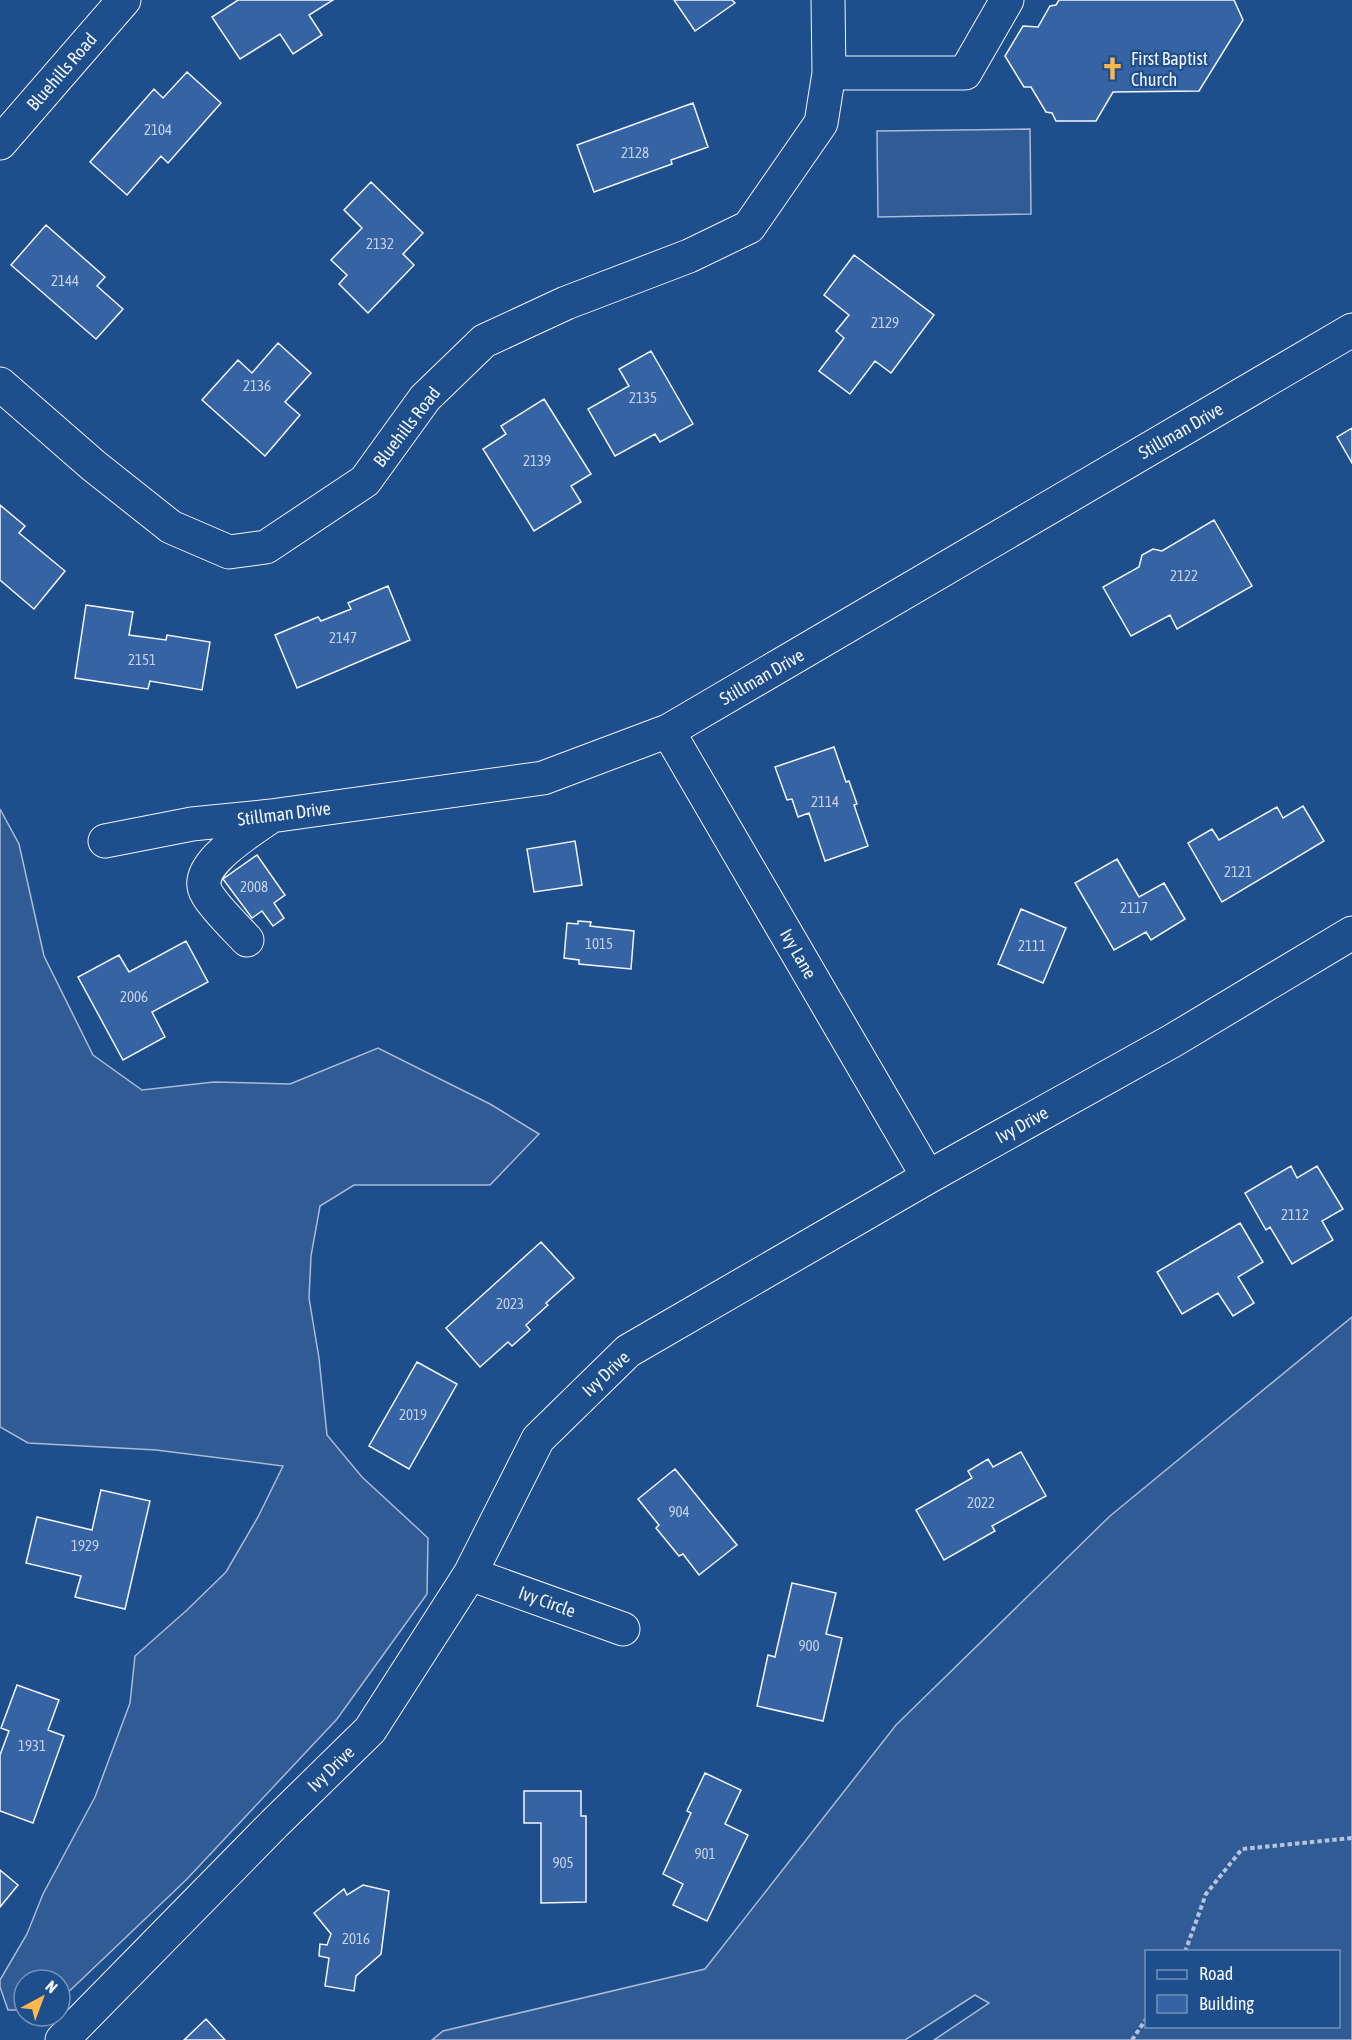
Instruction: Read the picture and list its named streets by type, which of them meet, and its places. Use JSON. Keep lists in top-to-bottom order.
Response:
{
  "streets": {
    "street": [
      "Bluehills Road",
      "Stillman Drive",
      "Ivy Lane",
      "Ivy Drive",
      "Ivy Circle"
    ]
  },
  "crossings": [
    ["Stillman Drive", "Ivy Lane"],
    ["Ivy Lane", "Ivy Drive"],
    ["Ivy Drive", "Ivy Circle"]
  ],
  "places": {
    "church": ["First Baptist Church"]
  },
  "house_numbers": [
    "2104",
    "2128",
    "2132",
    "2144",
    "2129",
    "2136",
    "2135",
    "2139",
    "2122",
    "2147",
    "2151",
    "2114",
    "2121",
    "2008",
    "2117",
    "1015",
    "2111",
    "2006",
    "2112",
    "2023",
    "2019",
    "2022",
    "904",
    "1929",
    "900",
    "1931",
    "901",
    "905",
    "2016"
  ],
  "legend": ["Road", "Building"],
  "north": "top right"
}
